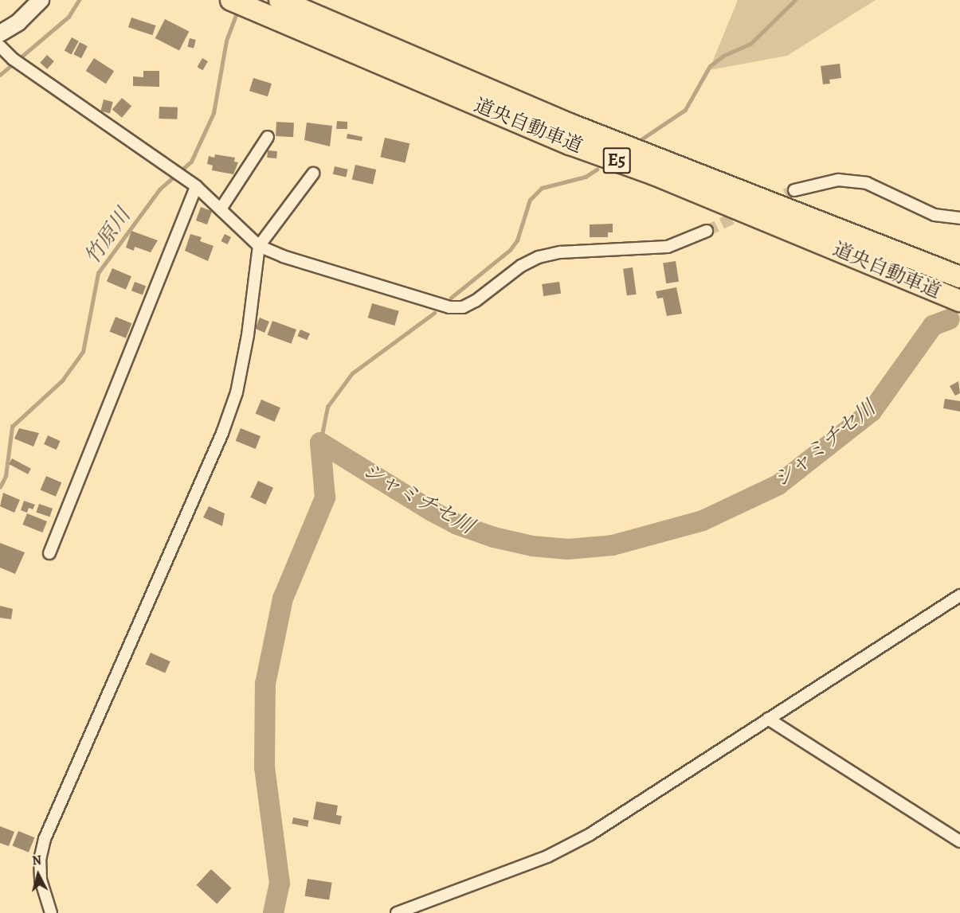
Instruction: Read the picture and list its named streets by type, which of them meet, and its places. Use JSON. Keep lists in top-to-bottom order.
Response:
{
  "streets": {
    "highway": ["道央自動車道", "E5"]
  },
  "water": ["竹原川", "シャミチセ川"],
  "north": "top"
}
